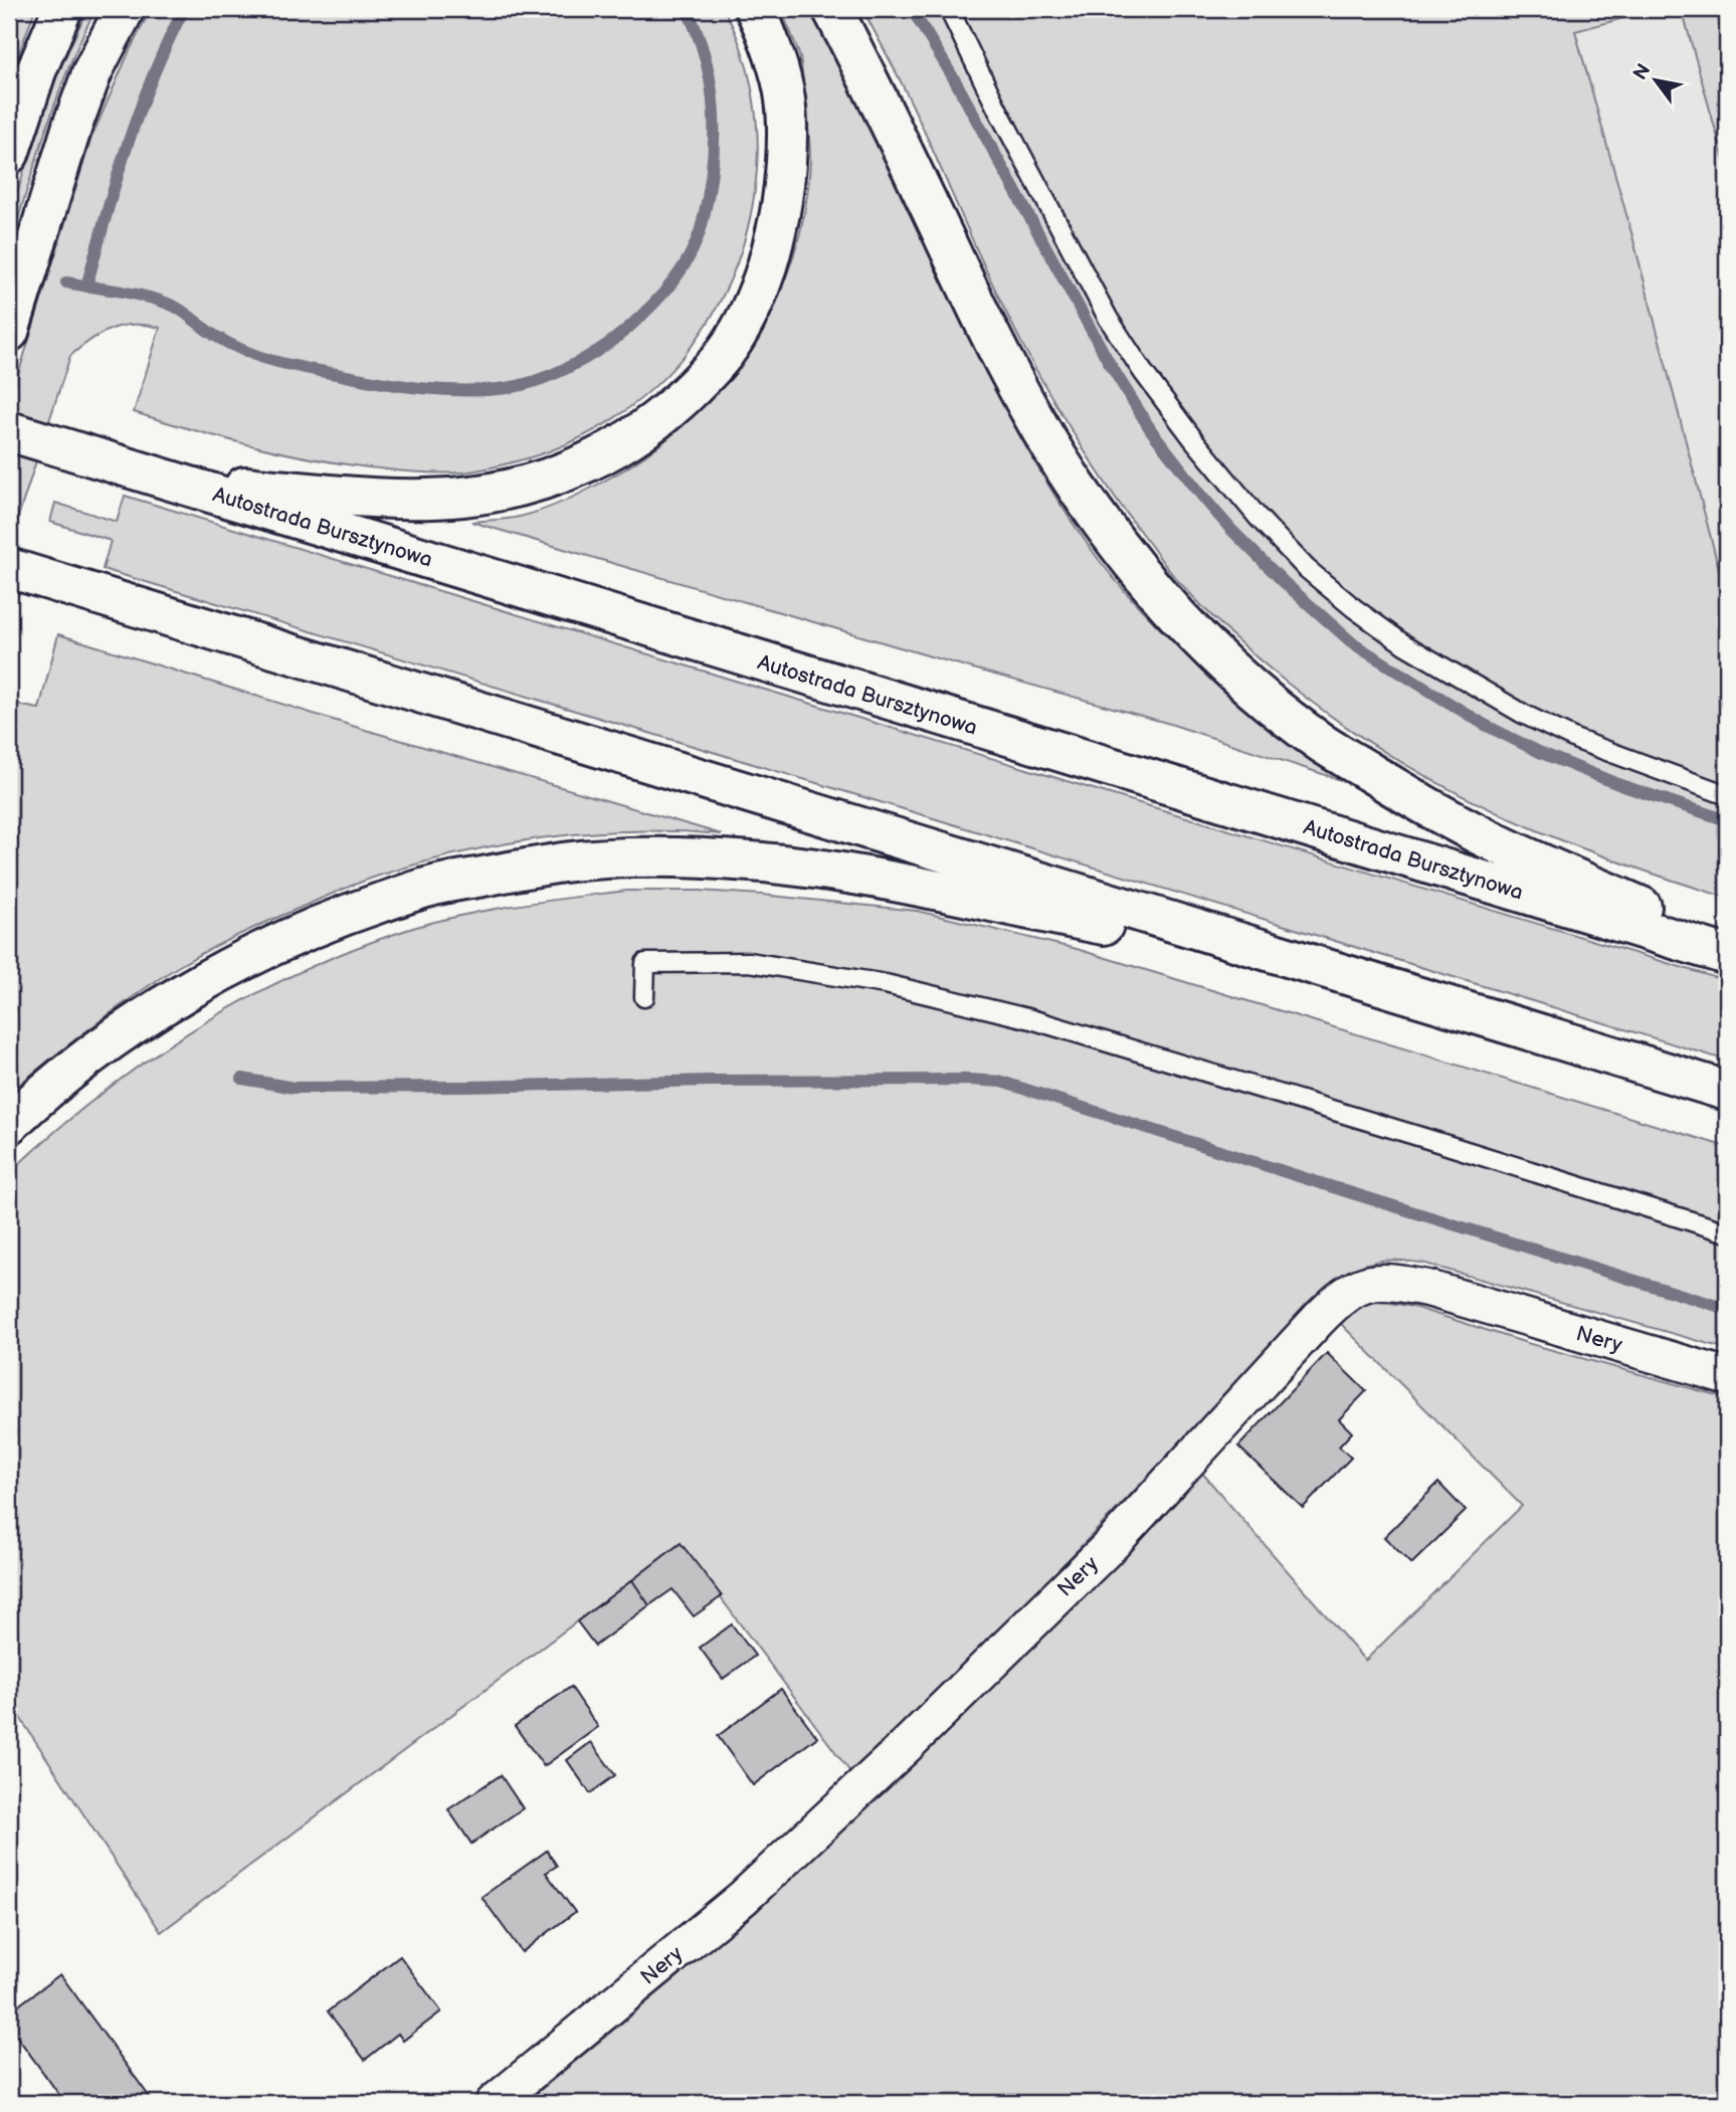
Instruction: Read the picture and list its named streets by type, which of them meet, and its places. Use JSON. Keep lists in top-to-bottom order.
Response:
{
  "streets": {
    "highway": ["Autostrada Bursztynowa"],
    "street": ["Nery"]
  },
  "north": "top left"
}
